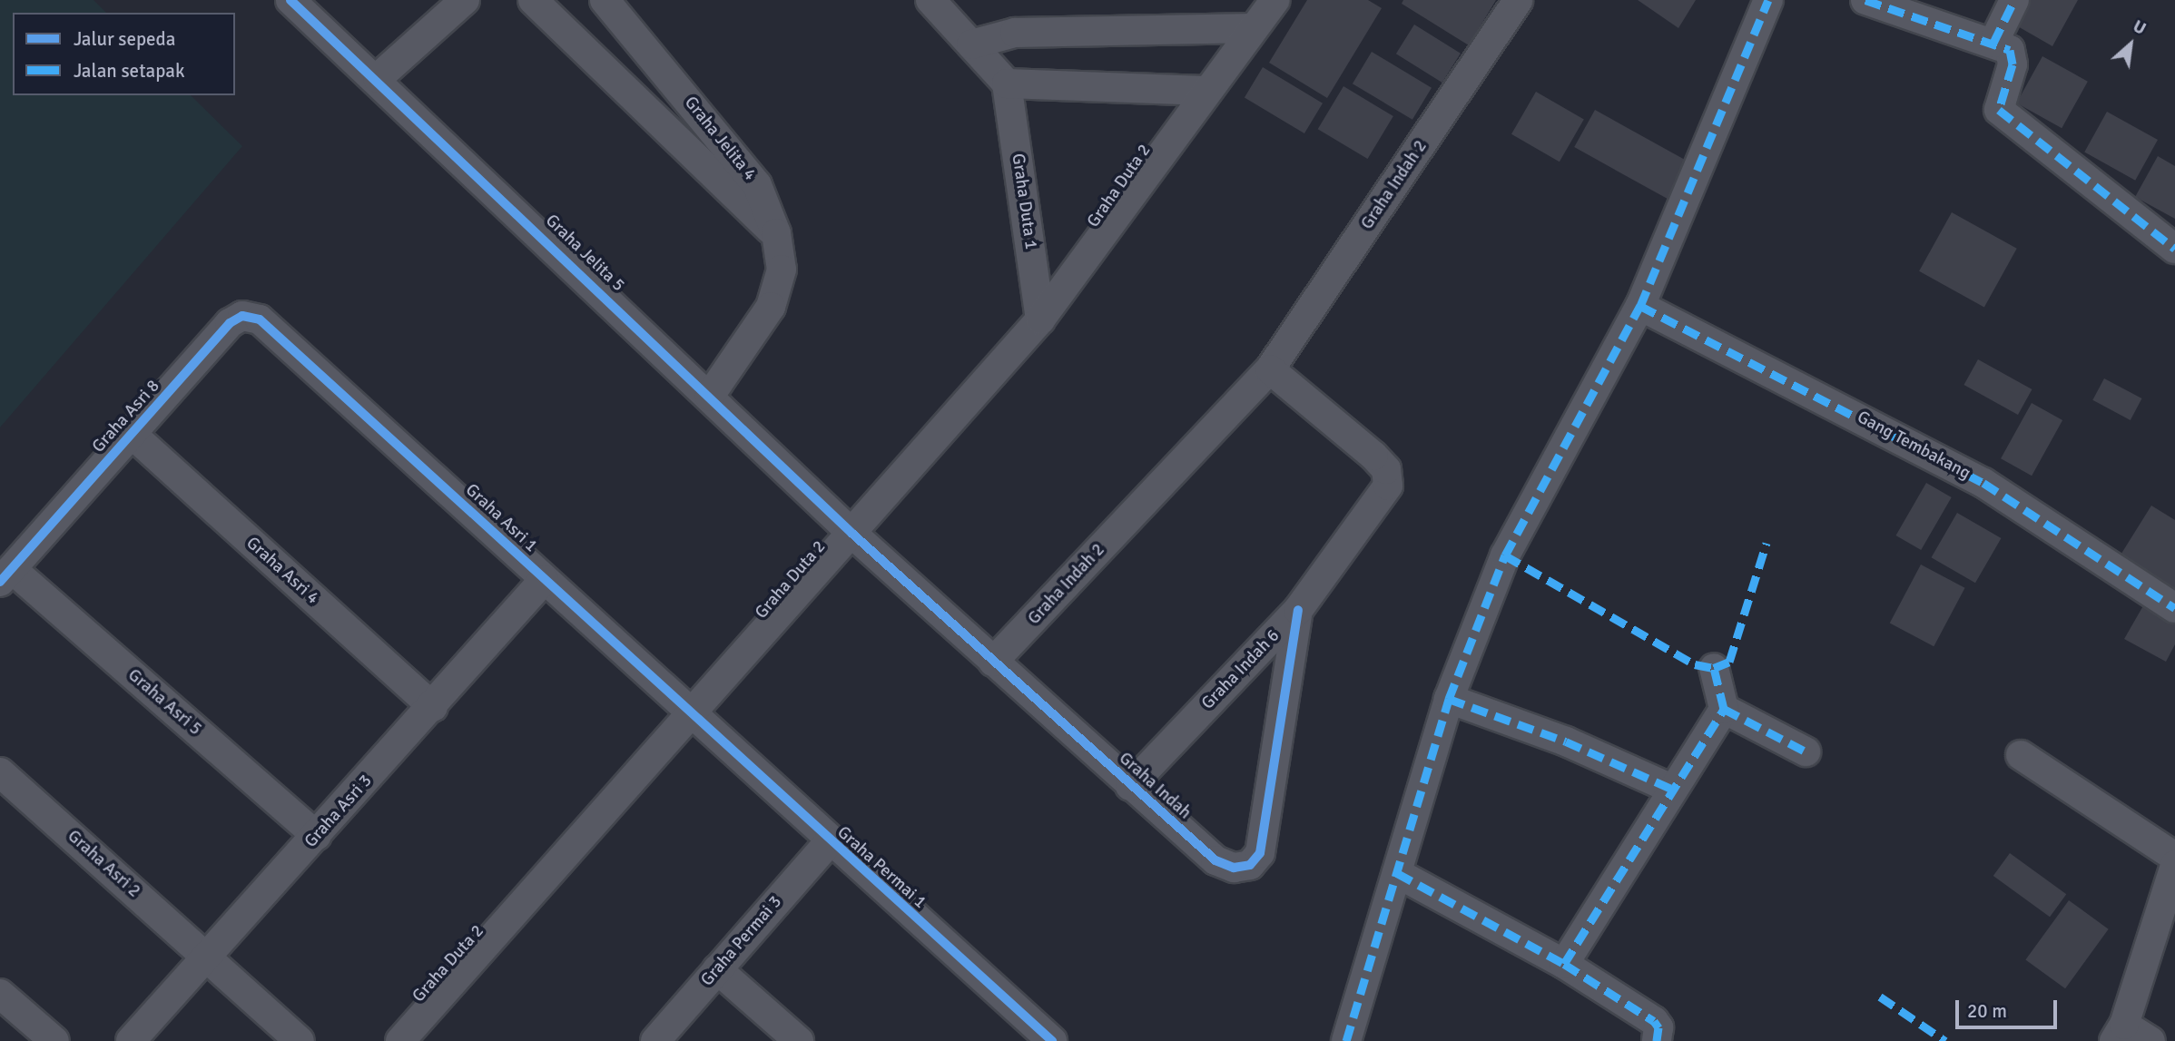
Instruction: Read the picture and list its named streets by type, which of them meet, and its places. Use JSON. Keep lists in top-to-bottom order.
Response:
{
  "streets": {
    "street": [
      "Graha Jelita 4",
      "Graha Indah 2",
      "Graha Duta 2",
      "Graha Duta 1",
      "Graha Jelita 5",
      "Graha Asri 8",
      "Gang Tembakang",
      "Graha Asri 1",
      "Graha Asri 4",
      "Graha Indah 6",
      "Graha Asri 5",
      "Graha Indah",
      "Graha Asri 3",
      "Graha Asri 2",
      "Graha Permai 1",
      "Graha Permai 3"
    ]
  },
  "crossings": [
    ["Graha Jelita 4", "Graha Jelita 5"],
    ["Graha Indah 2", "Graha Indah 6"],
    ["Graha Indah 2", "Graha Indah"],
    ["Graha Duta 2", "Graha Duta 1"],
    ["Graha Duta 2", "Graha Jelita 5"],
    ["Graha Duta 2", "Graha Asri 1"],
    ["Graha Duta 2", "Graha Indah"],
    ["Graha Duta 2", "Graha Permai 1"],
    ["Graha Jelita 5", "Graha Indah"],
    ["Graha Asri 8", "Graha Asri 1"],
    ["Graha Asri 8", "Graha Asri 4"],
    ["Graha Asri 8", "Graha Asri 5"],
    ["Graha Asri 1", "Graha Asri 3"],
    ["Graha Asri 1", "Graha Permai 1"],
    ["Graha Asri 4", "Graha Asri 3"],
    ["Graha Indah 6", "Graha Indah"],
    ["Graha Asri 5", "Graha Asri 3"],
    ["Graha Asri 3", "Graha Asri 2"],
    ["Graha Permai 1", "Graha Permai 3"]
  ],
  "legend": ["Jalur sepeda", "Jalan setapak"],
  "scale_bar": "20 m",
  "north": "top right"
}
